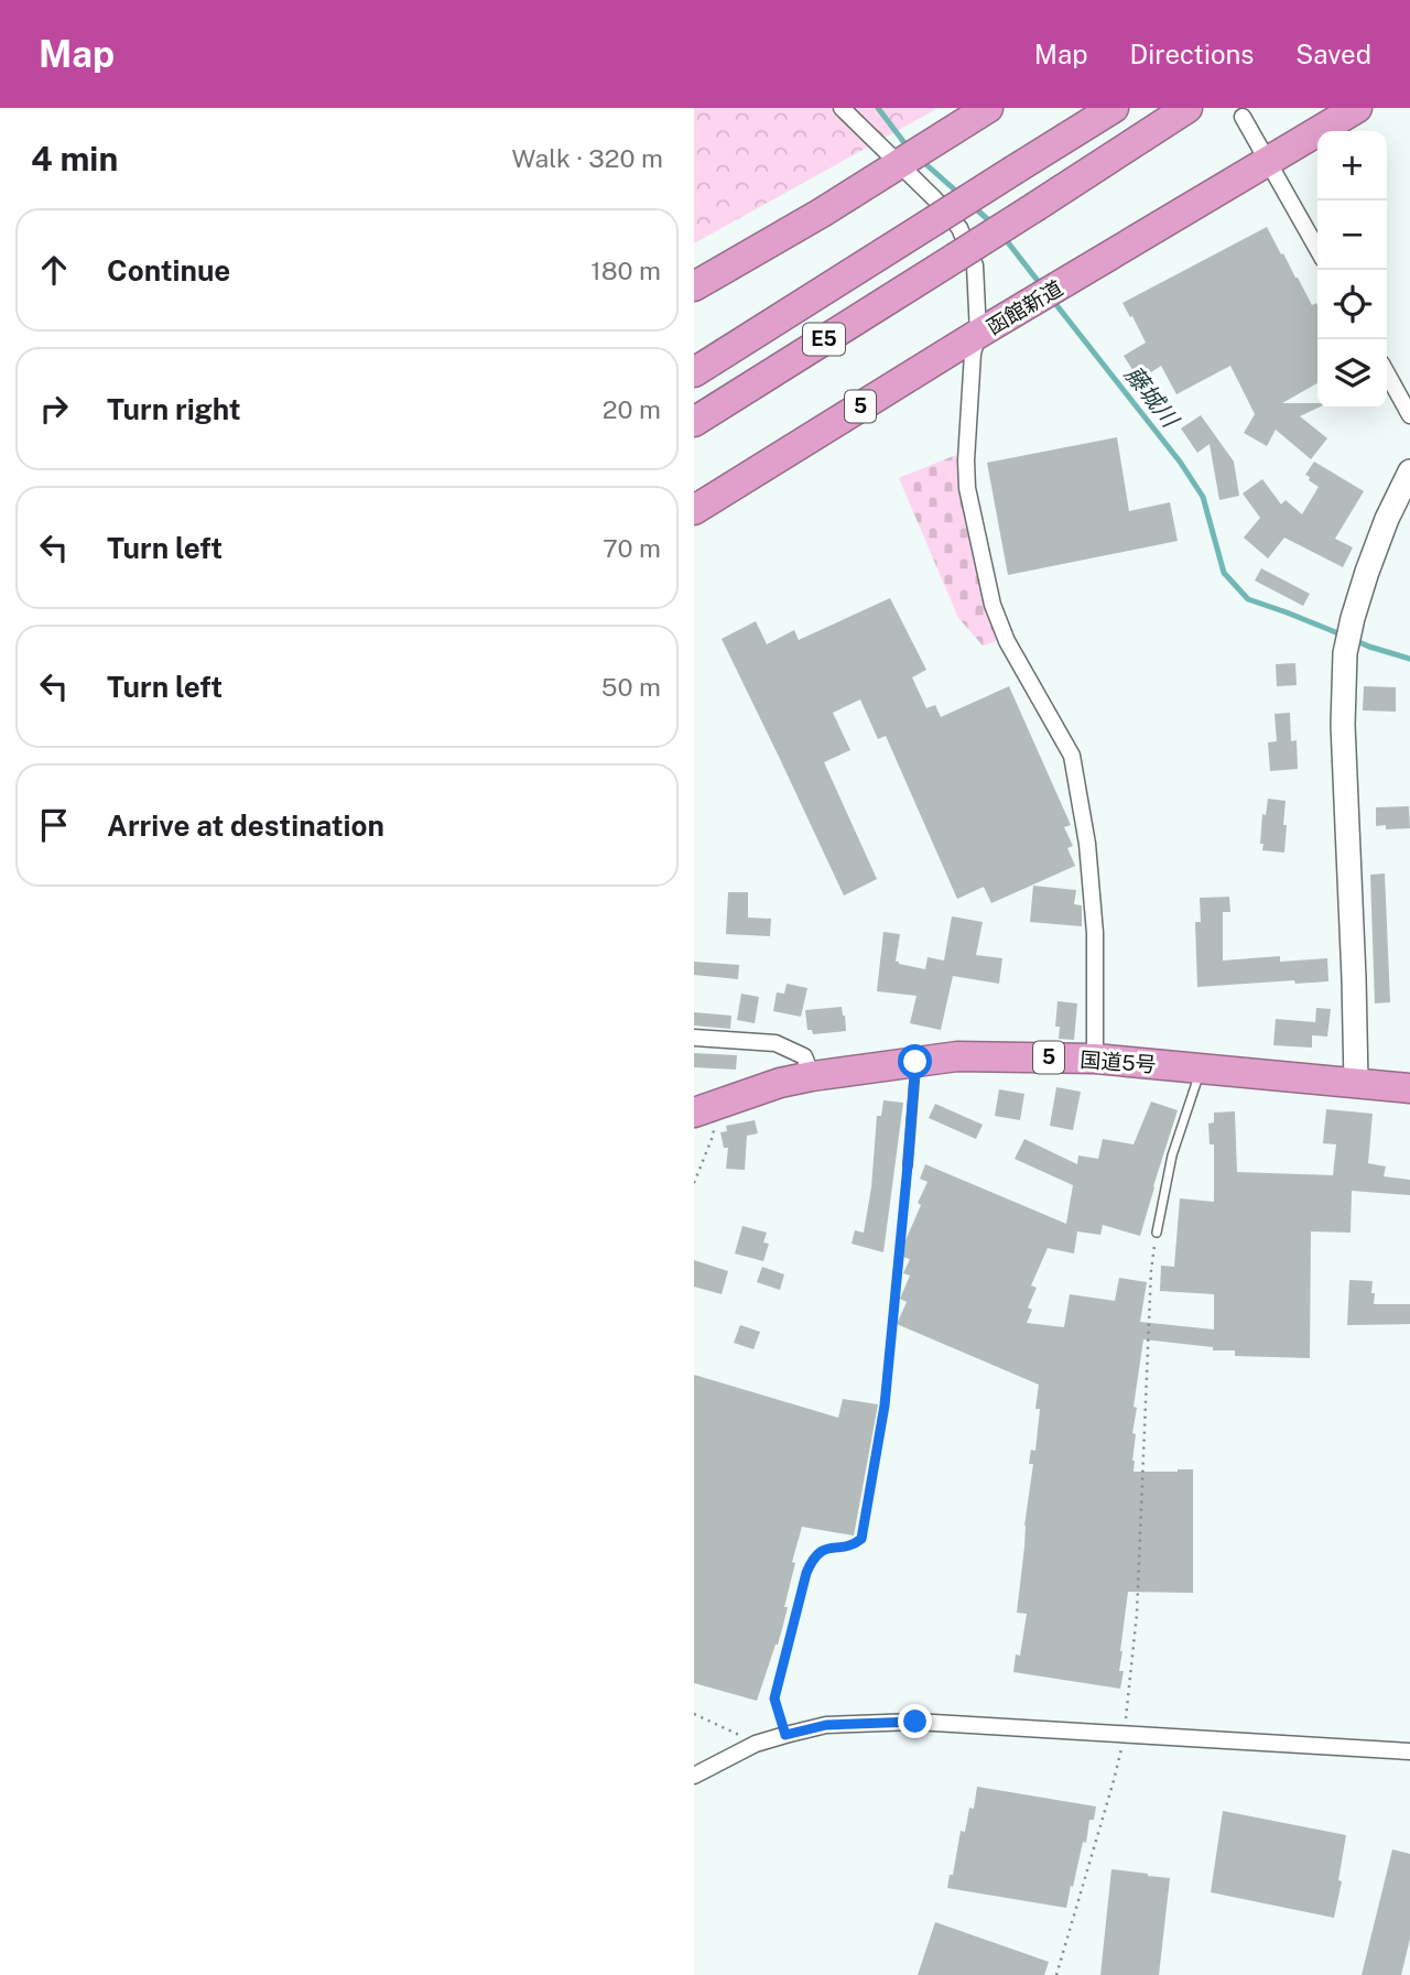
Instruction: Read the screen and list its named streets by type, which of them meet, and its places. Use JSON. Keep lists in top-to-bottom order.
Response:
{
  "streets": {
    "highway": [
      "函館新道",
      "E5",
      "5",
      "国道5号"
    ]
  },
  "water": ["藤城川"],
  "page": {
    "header": "Map",
    "nav": ["Map", "Directions", "Saved"],
    "heading": ["4 min", "Walk · 320 m"],
    "map_buttons": ["+", "−"],
    "list": [
      ["Continue", "180 m"],
      ["Turn right", "20 m"],
      ["Turn left", "70 m"],
      ["Turn left", "50 m"],
      "Arrive at destination"
    ]
  }
}
